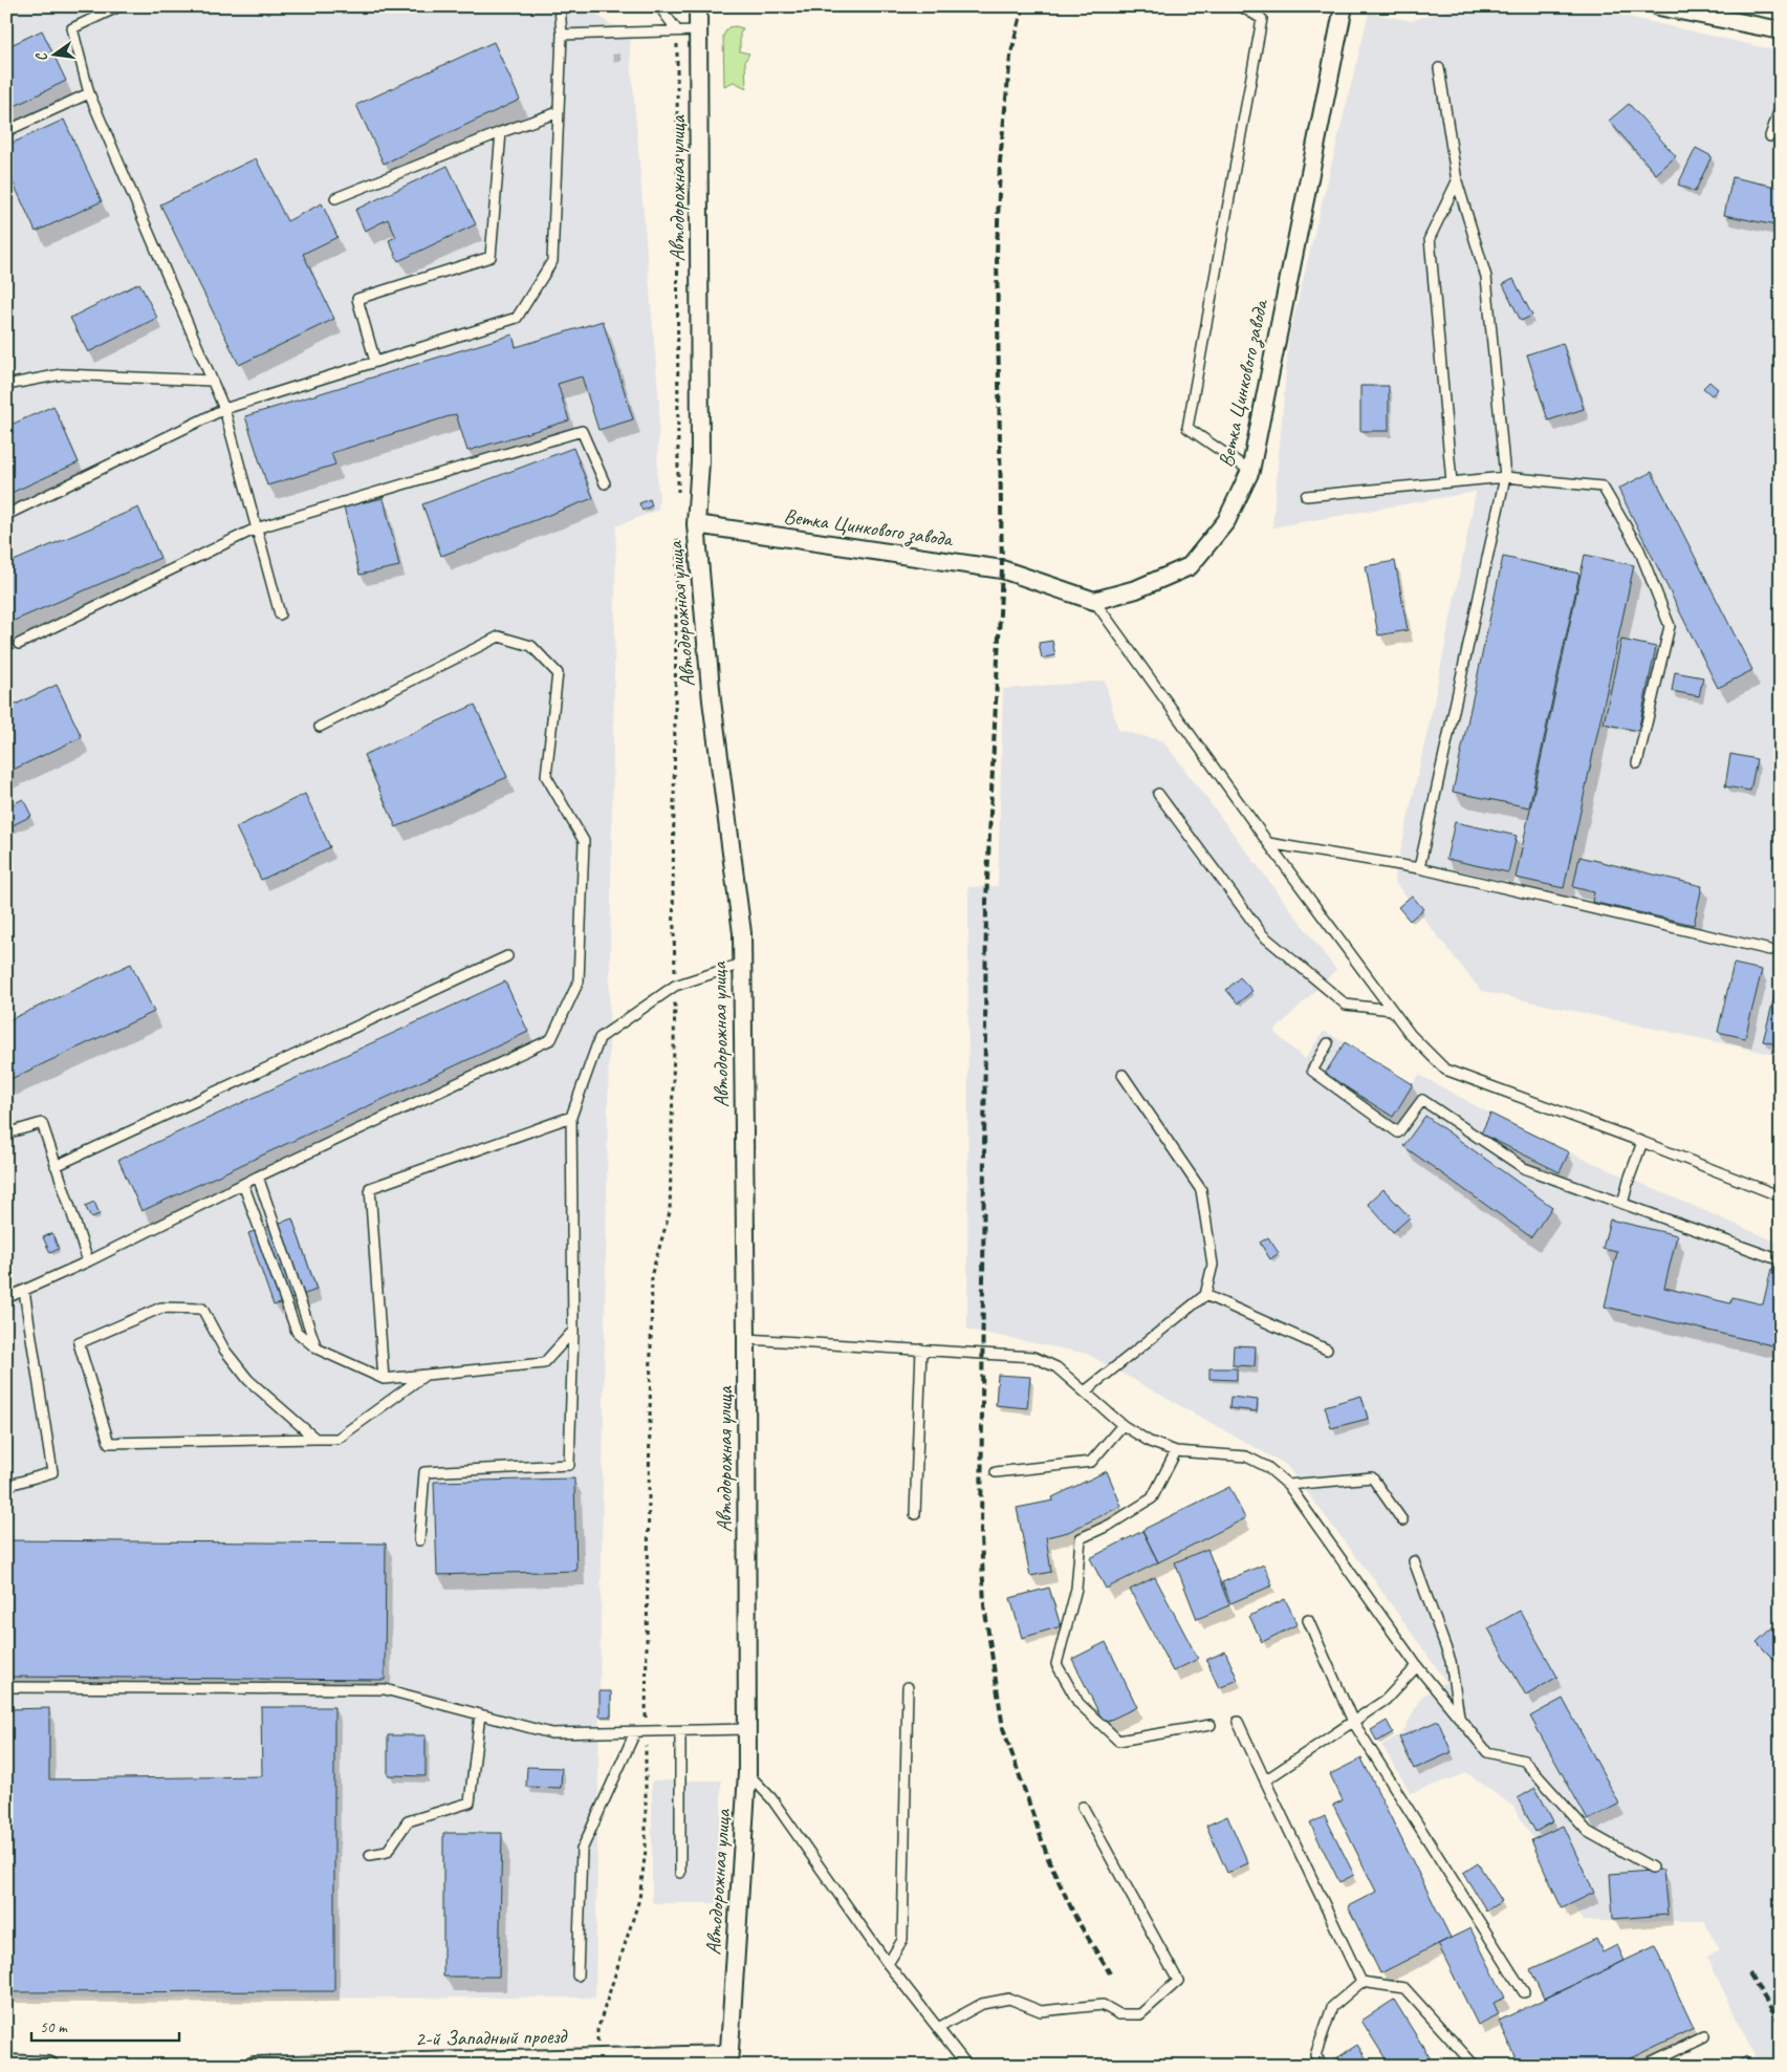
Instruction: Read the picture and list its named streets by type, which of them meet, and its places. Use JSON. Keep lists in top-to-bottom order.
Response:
{
  "streets": {
    "street": ["Автодорожная улица", "Ветка Цинкового завода", "2-й Западный проезд"]
  },
  "crossings": [
    ["Автодорожная улица", "Ветка Цинкового завода"],
    ["Автодорожная улица", "2-й Западный проезд"]
  ],
  "scale_bar": "50 m",
  "north": "left"
}
